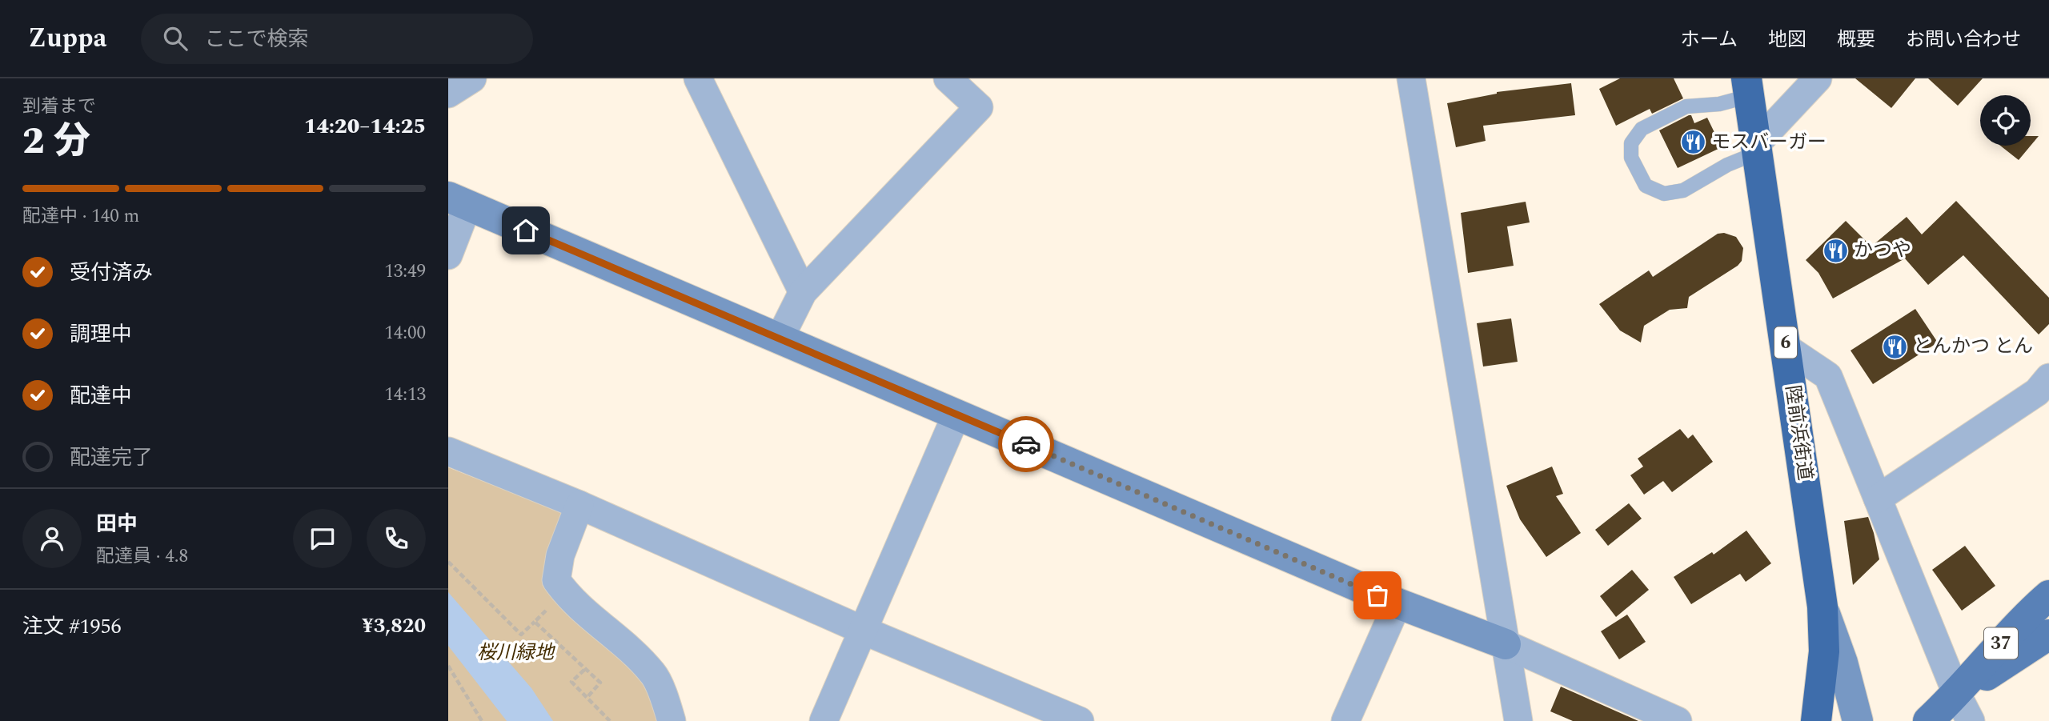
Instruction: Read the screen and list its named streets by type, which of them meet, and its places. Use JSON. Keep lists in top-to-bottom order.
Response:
{
  "streets": {
    "highway": ["6", "陸前浜街道"],
    "main road": ["37"]
  },
  "parks": ["桜川緑地"],
  "places": {
    "restaurant": ["モスバーガー", "かつや", "とんかつ とん"]
  },
  "page": {
    "header": "Zuppa",
    "search": "ここで検索",
    "nav": [
      "ホーム",
      "地図",
      "概要",
      "お問い合わせ"
    ],
    "heading": ["2 分", "到着まで", "14:20–14:25"],
    "panel": [
      "田中",
      "配達員 · 4.8",
      "注文 #1956",
      "¥3,820"
    ],
    "bar": "配達中 · 140 m",
    "list": [
      ["受付済み", "13:49"],
      ["調理中", "14:00"],
      ["配達中", "14:13"],
      "配達完了"
    ]
  }
}
